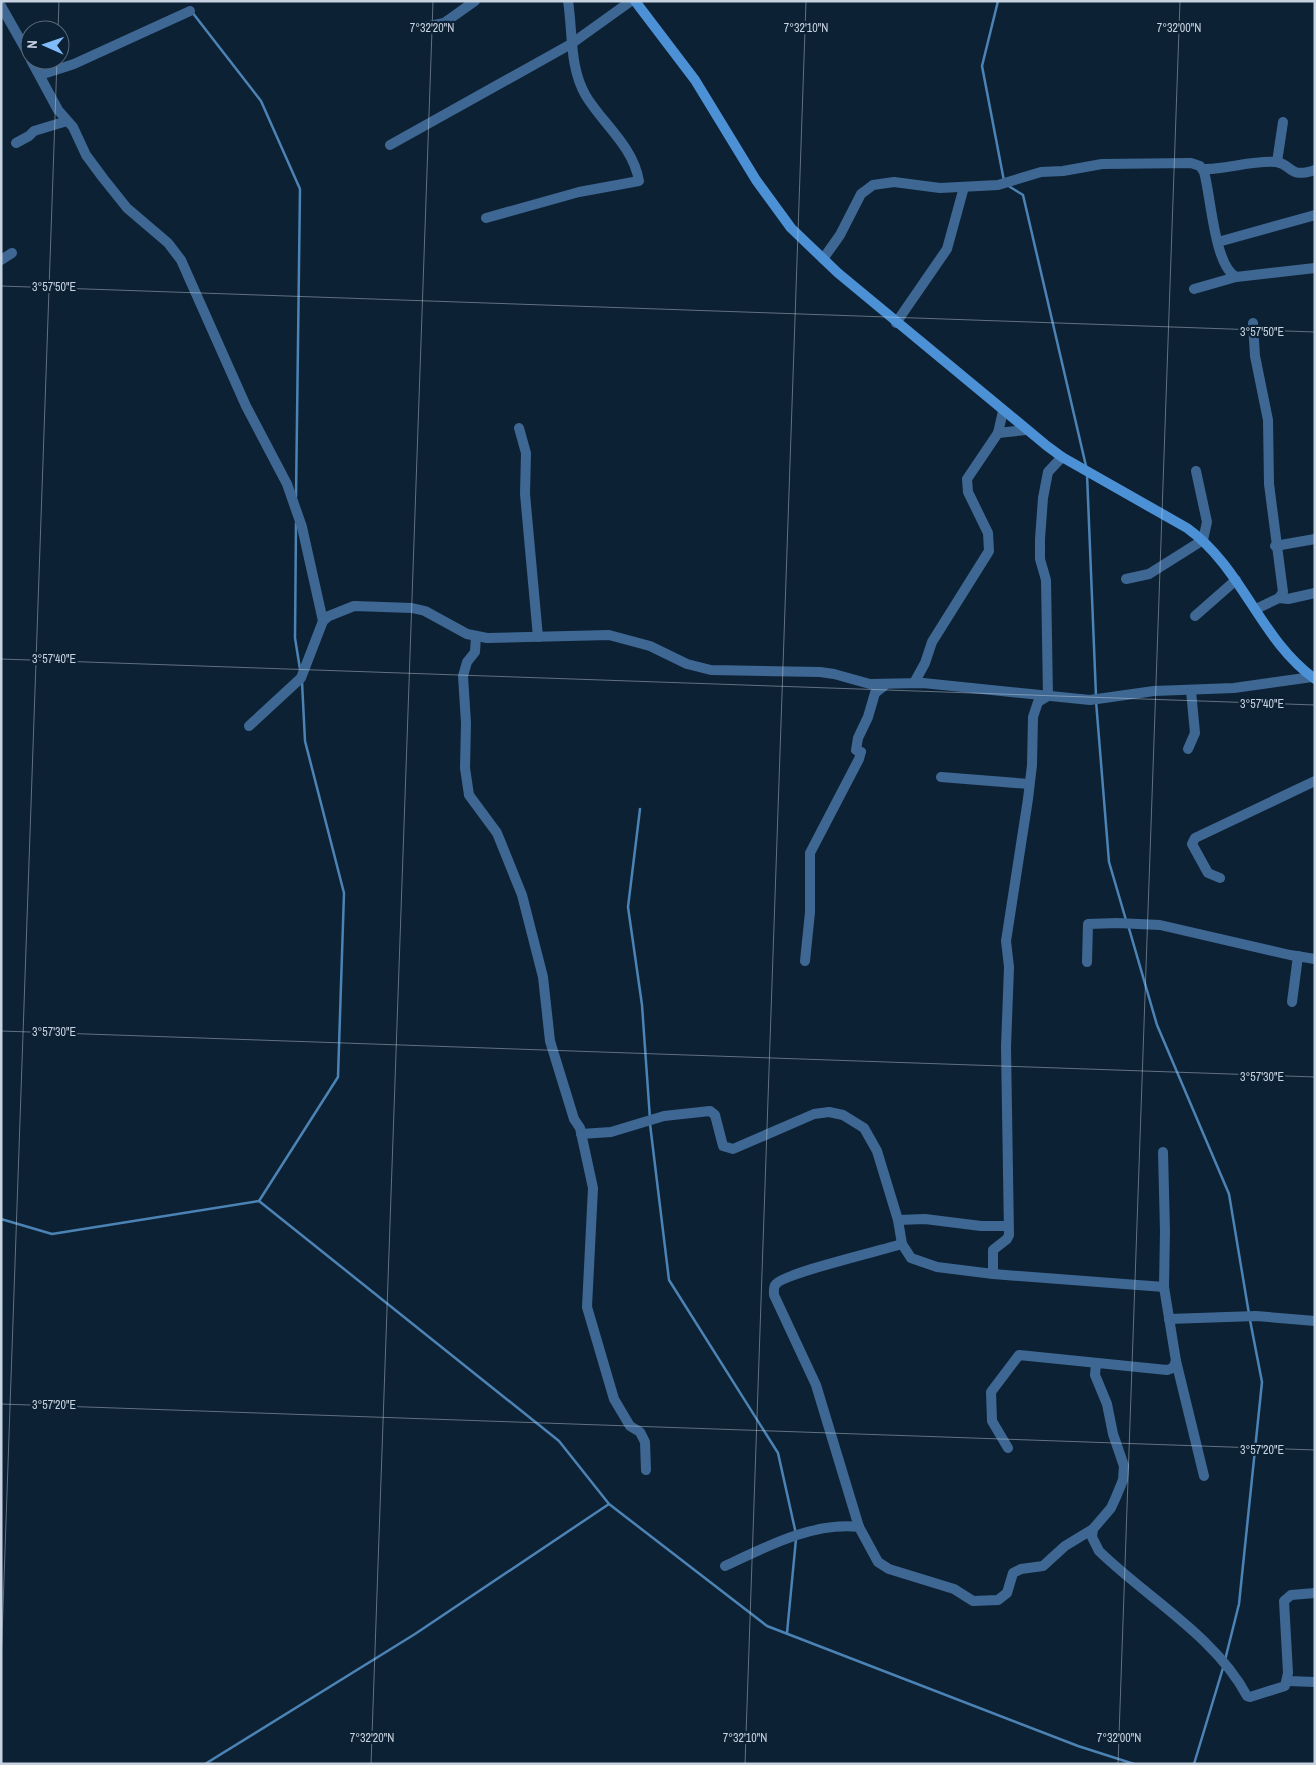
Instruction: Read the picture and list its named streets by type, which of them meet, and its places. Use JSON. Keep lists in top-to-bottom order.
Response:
{
  "north": "left",
  "coordinates": [
    "7°32'20\"N",
    "7°32'10\"N",
    "7°32'00\"N",
    "3°57'50\"E",
    "3°57'40\"E",
    "3°57'30\"E",
    "3°57'20\"E"
  ]
}
